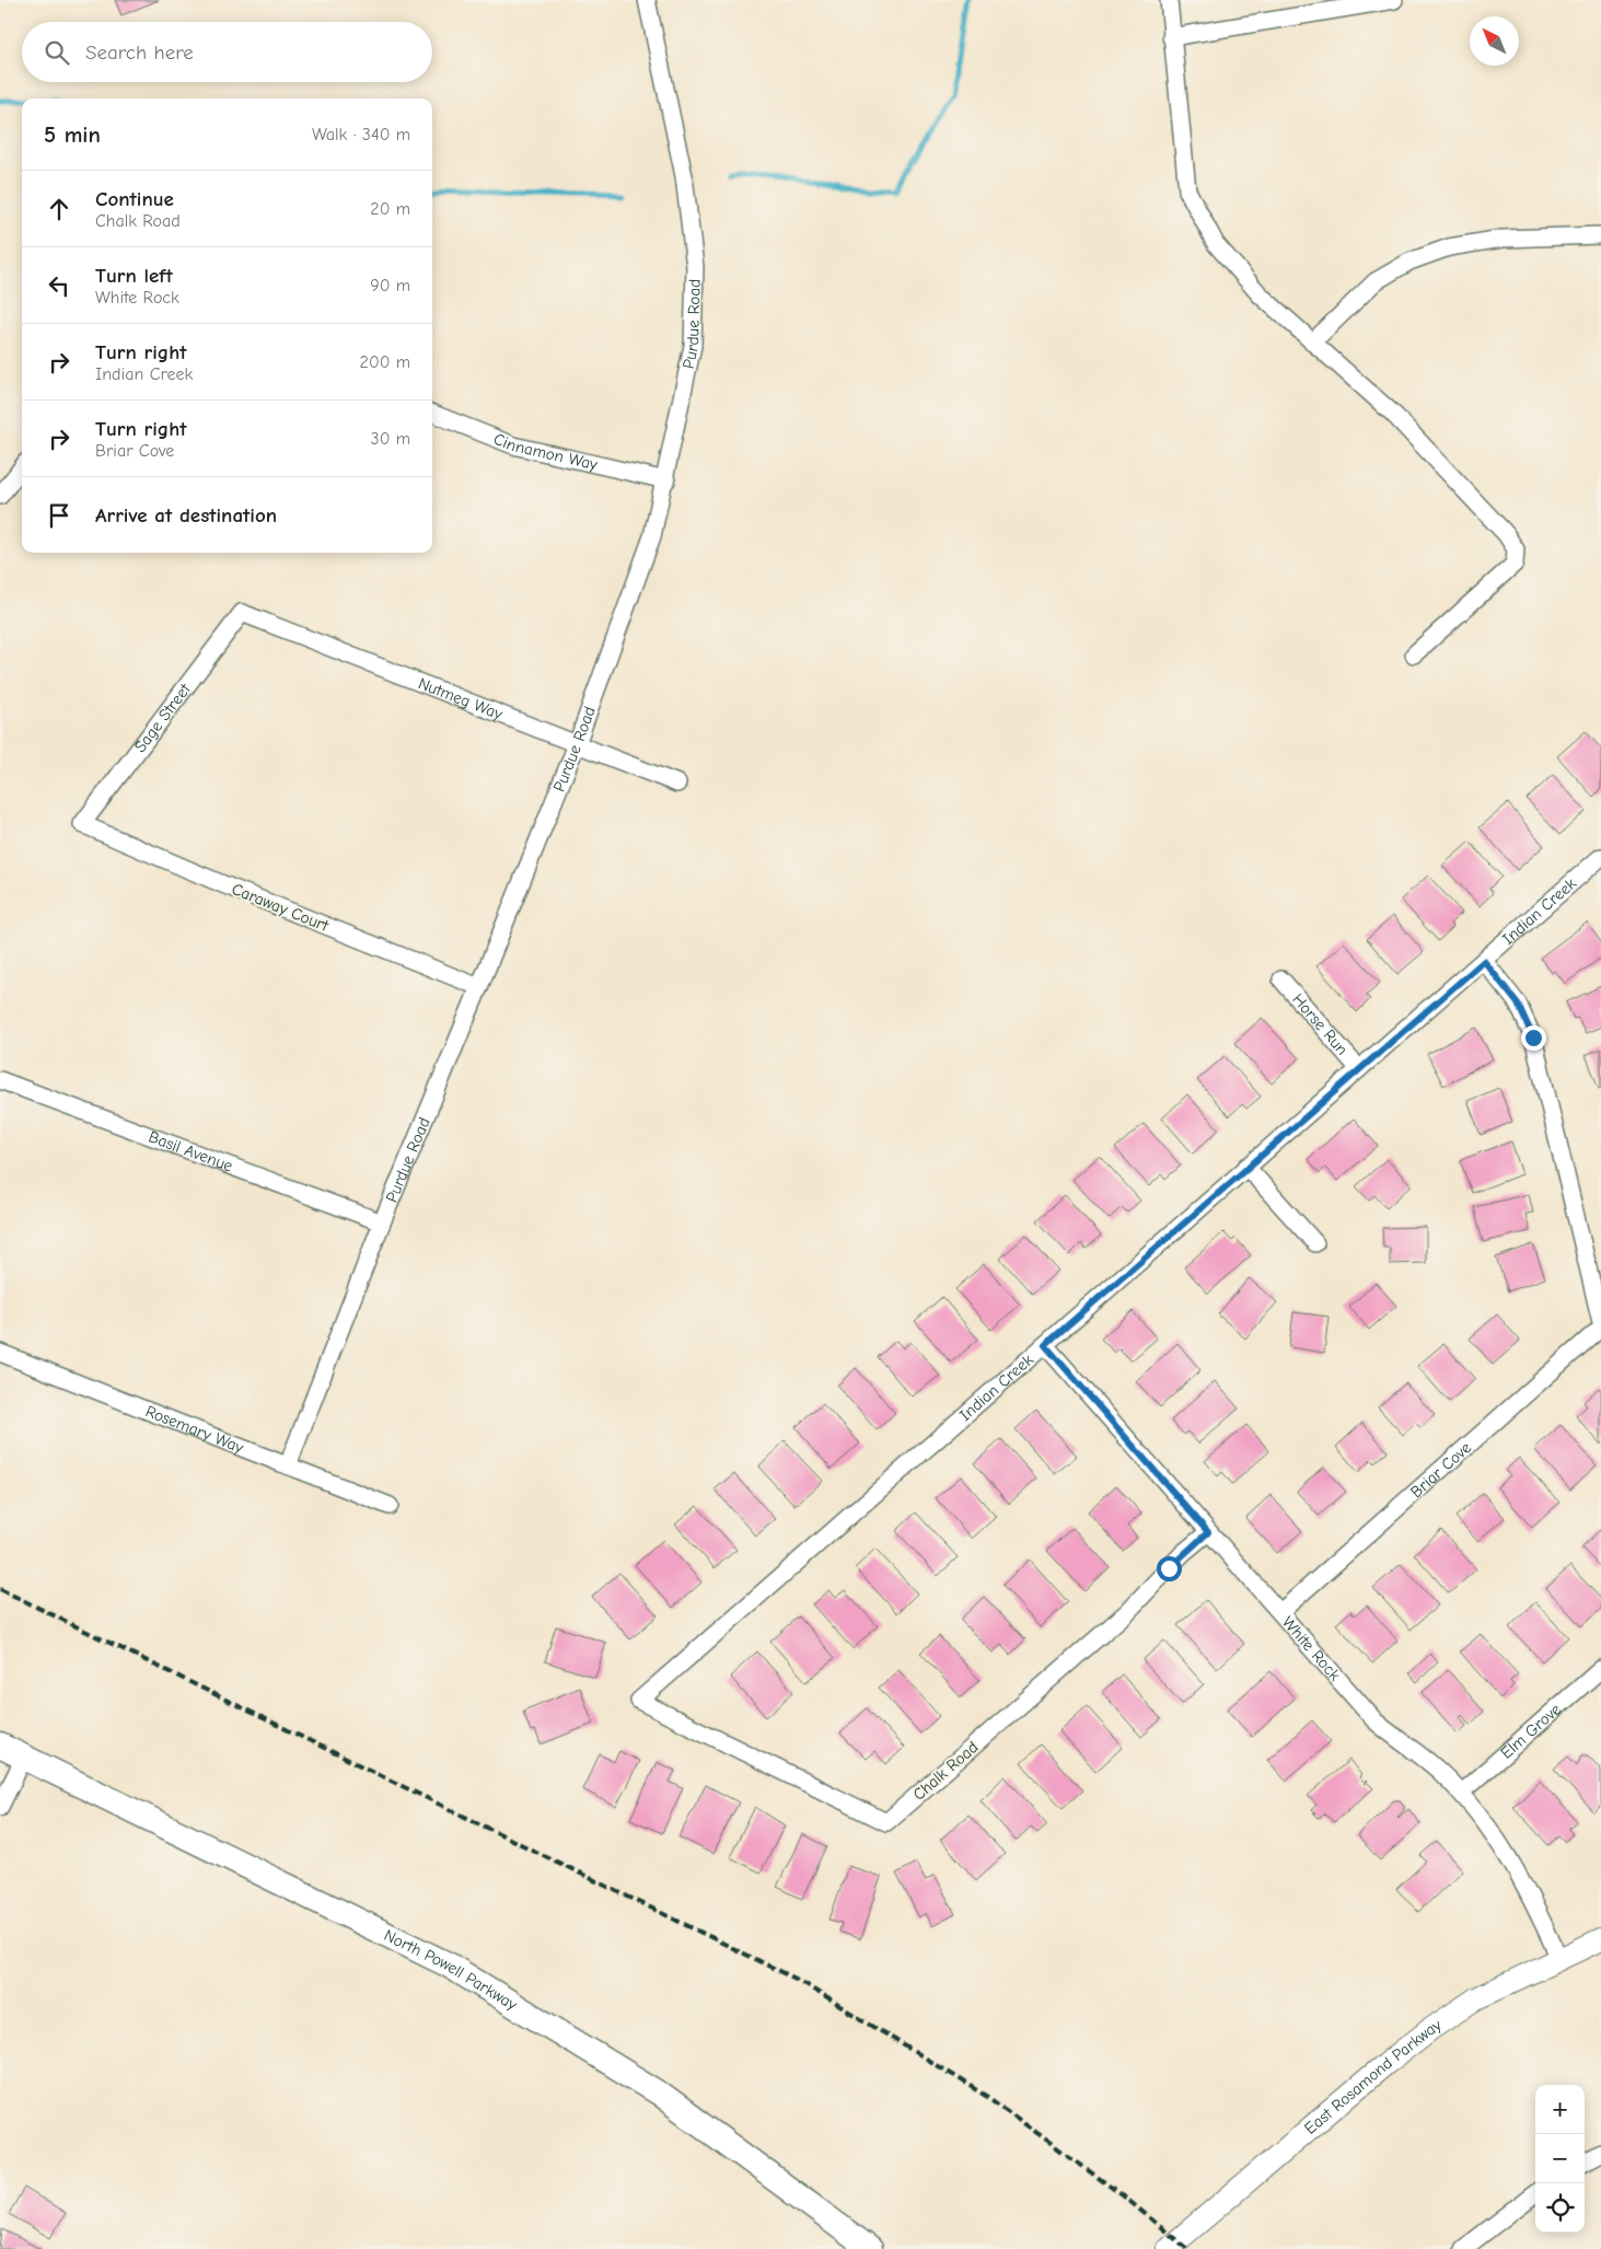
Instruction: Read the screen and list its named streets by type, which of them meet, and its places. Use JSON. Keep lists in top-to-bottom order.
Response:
{
  "streets": {
    "main road": ["North Powell Parkway"],
    "street": [
      "Purdue Road",
      "Cinnamon Way",
      "Nutmeg Way",
      "Sage Street",
      "Caraway Court",
      "Indian Creek",
      "Horse Run",
      "Basil Avenue",
      "Rosemary Way",
      "Briar Cove",
      "White Rock",
      "Elm Grove",
      "Chalk Road",
      "East Rosamond Parkway"
    ]
  },
  "crossings": [
    ["Purdue Road", "Cinnamon Way"],
    ["Purdue Road", "Nutmeg Way"],
    ["Purdue Road", "Caraway Court"],
    ["Purdue Road", "Basil Avenue"],
    ["Purdue Road", "Rosemary Way"],
    ["Nutmeg Way", "Sage Street"],
    ["Sage Street", "Caraway Court"],
    ["Indian Creek", "Horse Run"],
    ["Indian Creek", "White Rock"],
    ["Indian Creek", "Chalk Road"],
    ["Briar Cove", "White Rock"],
    ["White Rock", "Elm Grove"],
    ["White Rock", "Chalk Road"],
    ["White Rock", "East Rosamond Parkway"]
  ],
  "north": "top left",
  "page": {
    "search": "Search here",
    "heading": ["5 min", "Walk · 340 m"],
    "list": [
      ["Continue", "Chalk Road", "20 m"],
      ["Turn left", "White Rock", "90 m"],
      ["Turn right", "Indian Creek", "200 m"],
      ["Turn right", "Briar Cove", "30 m"],
      "Arrive at destination"
    ],
    "map_buttons": ["+", "−"]
  }
}
